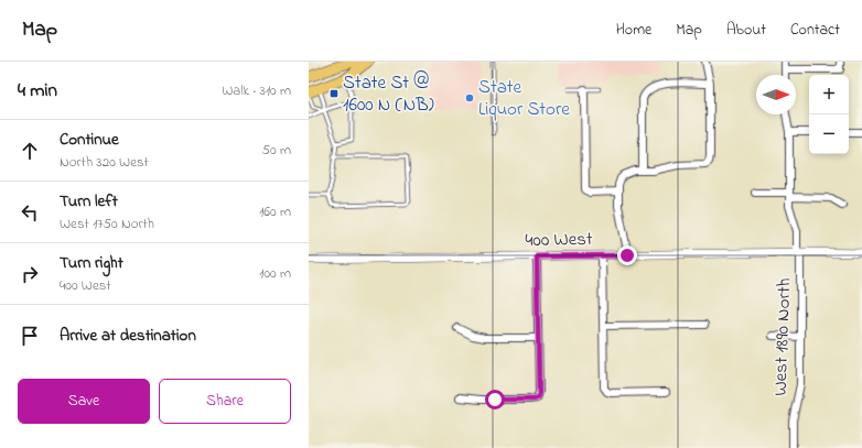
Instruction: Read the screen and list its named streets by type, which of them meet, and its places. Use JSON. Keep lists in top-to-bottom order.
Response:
{
  "streets": {
    "street": ["400 West", "West 1890 North"]
  },
  "crossings": [
    ["400 West", "West 1890 North"]
  ],
  "places": {
    "transit": ["State St @ 1600 N (NB)"],
    "other": ["State Liquor Store"]
  },
  "north": "right",
  "page": {
    "header": "Map",
    "nav": [
      "Home",
      "Map",
      "About",
      "Contact"
    ],
    "heading": ["4 min", "Walk · 310 m"],
    "map_buttons": ["+", "−"],
    "list": [
      ["Continue", "North 320 West", "50 m"],
      ["Turn left", "West 1750 North", "160 m"],
      ["Turn right", "400 West", "100 m"],
      "Arrive at destination"
    ],
    "buttons": ["Save", "Share"]
  }
}
